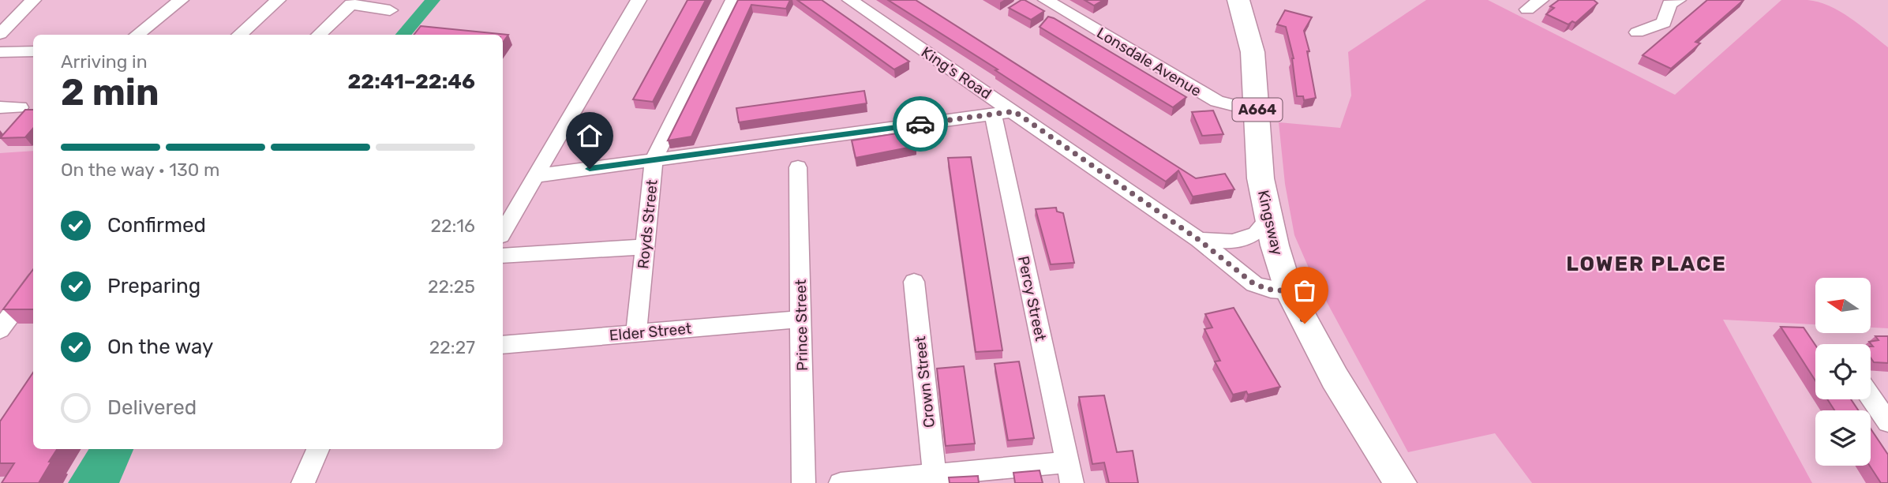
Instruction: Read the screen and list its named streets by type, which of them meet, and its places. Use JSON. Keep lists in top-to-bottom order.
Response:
{
  "streets": {
    "highway": ["A664", "Kingsway"],
    "street": [
      "Lonsdale Avenue",
      "King's Road",
      "Royds Street",
      "Percy Street",
      "Prince Street",
      "Elder Street",
      "Crown Street"
    ]
  },
  "crossings": [
    ["Lonsdale Avenue", "Kingsway"],
    ["King's Road", "Kingsway"],
    ["Royds Street", "Elder Street"],
    ["Prince Street", "Elder Street"]
  ],
  "districts": ["LOWER PLACE"],
  "north": "left",
  "page": {
    "heading": ["2 min", "Arriving in", "22:41–22:46"],
    "bar": "On the way · 130 m",
    "list": [
      ["Confirmed", "22:16"],
      ["Preparing", "22:25"],
      ["On the way", "22:27"],
      "Delivered"
    ]
  }
}
